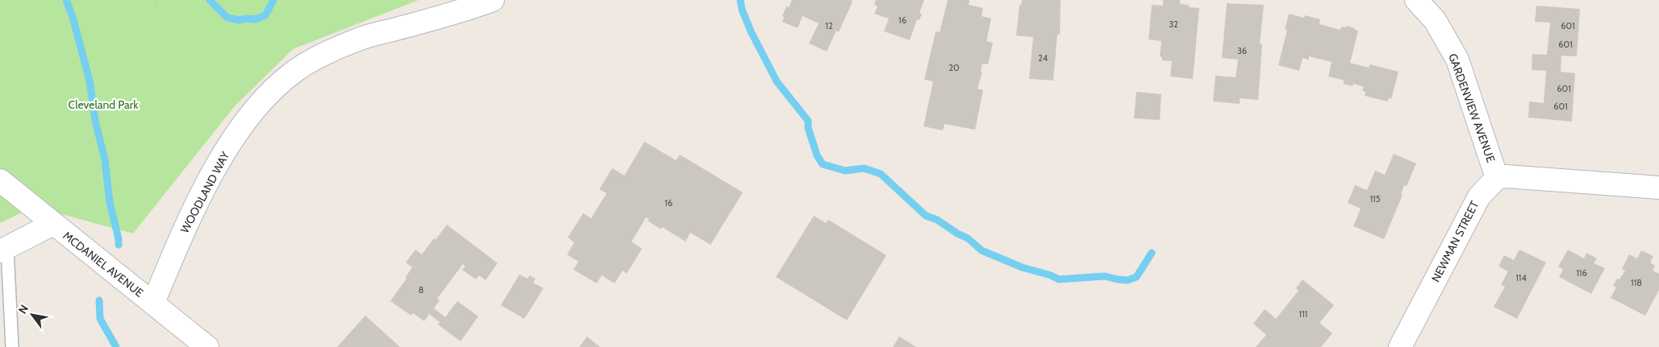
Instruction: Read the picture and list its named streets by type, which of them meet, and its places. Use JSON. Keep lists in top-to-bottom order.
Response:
{
  "streets": {
    "street": [
      "GARDENVIEW AVENUE",
      "WOODLAND WAY",
      "NEWMAN STREET",
      "MCDANIEL AVENUE"
    ]
  },
  "crossings": [
    ["GARDENVIEW AVENUE", "NEWMAN STREET"],
    ["WOODLAND WAY", "MCDANIEL AVENUE"]
  ],
  "parks": ["Cleveland Park"],
  "house_numbers": [
    "16",
    "32",
    "12",
    "601",
    "601",
    "36",
    "24",
    "20",
    "601",
    "601",
    "115",
    "16",
    "116",
    "114",
    "118",
    "8",
    "111"
  ],
  "north": "top left"
}
